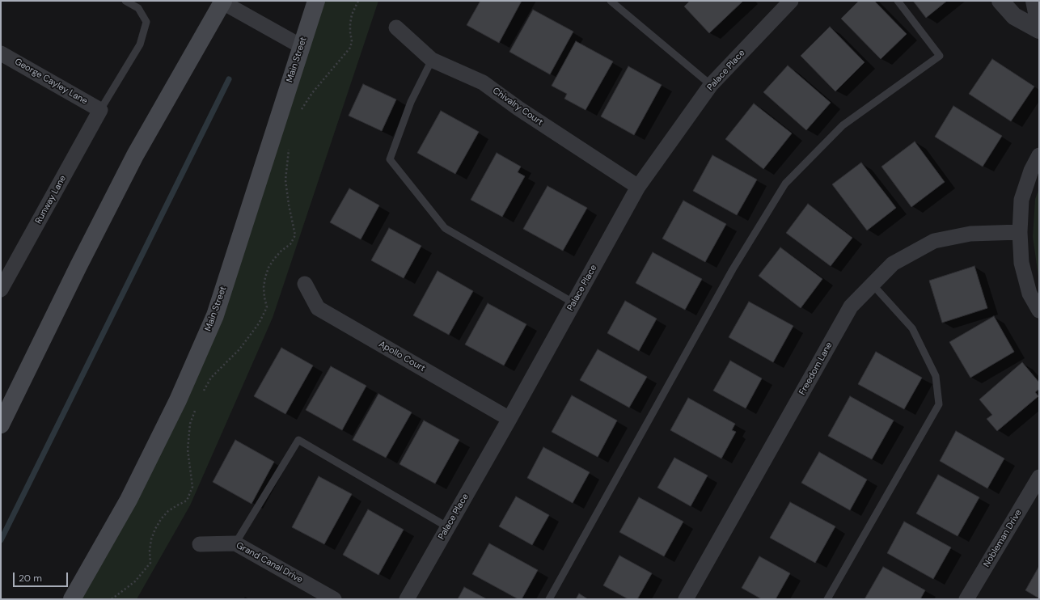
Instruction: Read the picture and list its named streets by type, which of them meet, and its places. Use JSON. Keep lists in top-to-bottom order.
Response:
{
  "streets": {
    "main road": ["Main Street"],
    "street": [
      "Palace Place",
      "George Cayley Lane",
      "Chivalry Court",
      "Runway Lane",
      "Apollo Court",
      "Freedom Lane",
      "Nobleman Drive",
      "Grand Canal Drive"
    ]
  },
  "crossings": [
    ["Palace Place", "Chivalry Court"],
    ["Palace Place", "Apollo Court"],
    ["George Cayley Lane", "Runway Lane"]
  ],
  "scale_bar": "20 m"
}
